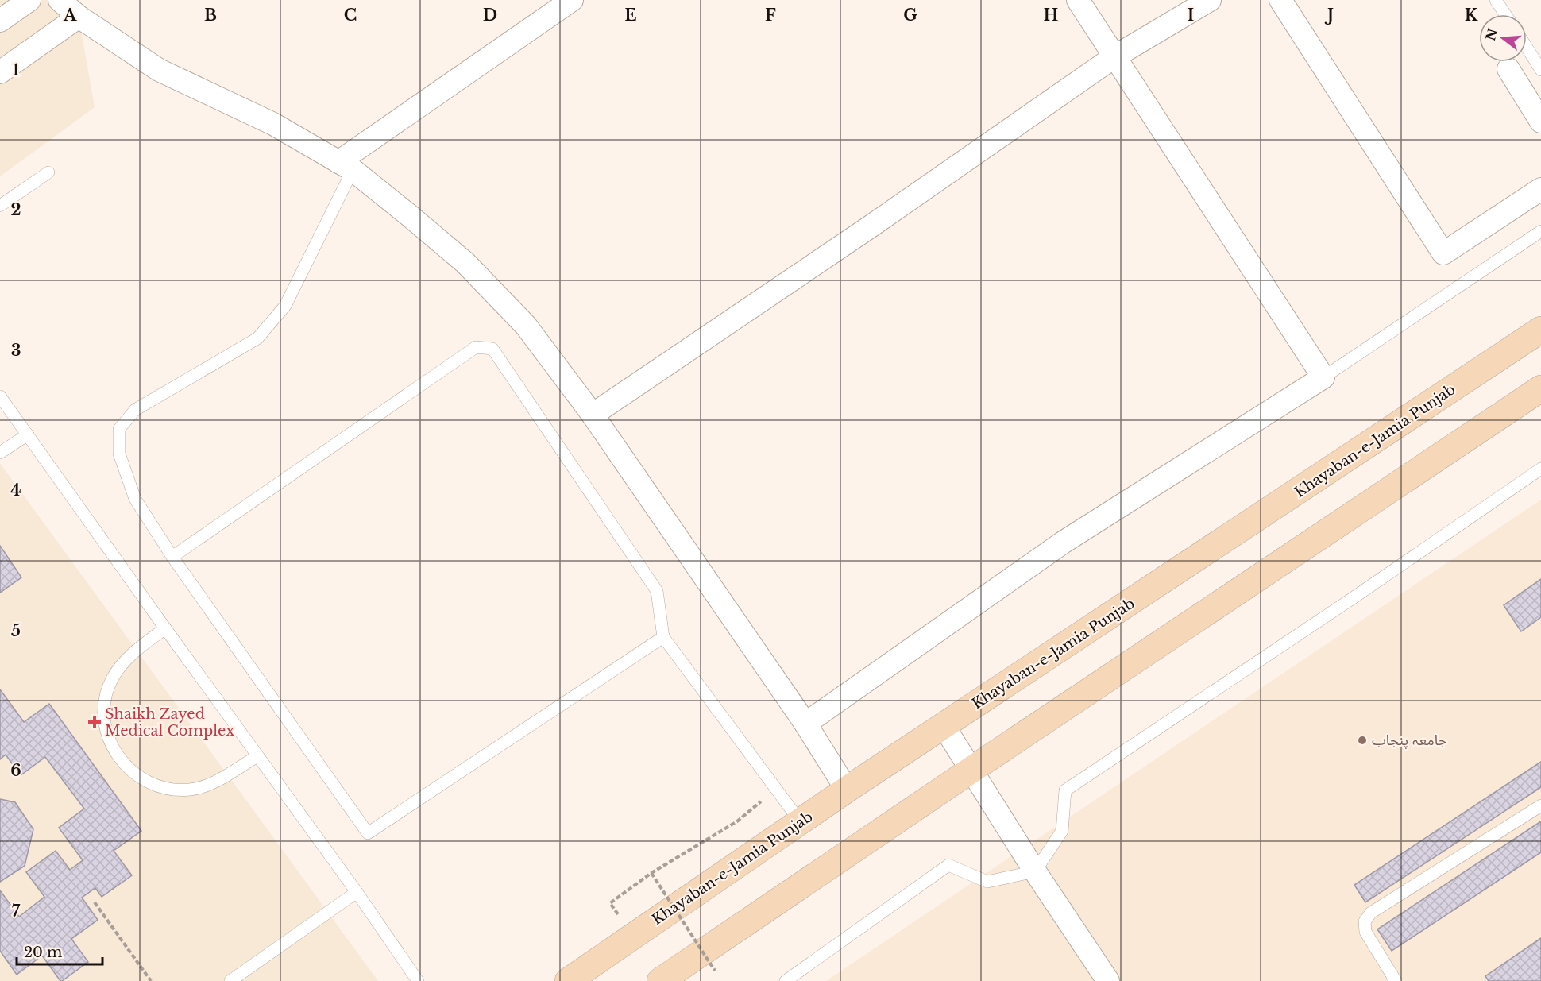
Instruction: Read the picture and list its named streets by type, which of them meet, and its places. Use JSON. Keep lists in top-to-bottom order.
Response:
{
  "streets": {
    "main road": ["Khayaban-e-Jamia Punjab"]
  },
  "places": {
    "health": ["Shaikh Zayed Medical Complex"],
    "other": ["جامعہ پنجاب"]
  },
  "scale_bar": "20 m",
  "north": "left",
  "grid": {
    "columns": [
      "A",
      "B",
      "C",
      "D",
      "E",
      "F",
      "G",
      "H",
      "I",
      "J",
      "K"
    ],
    "rows": [
      "1",
      "2",
      "3",
      "4",
      "5",
      "6",
      "7"
    ]
  }
}
